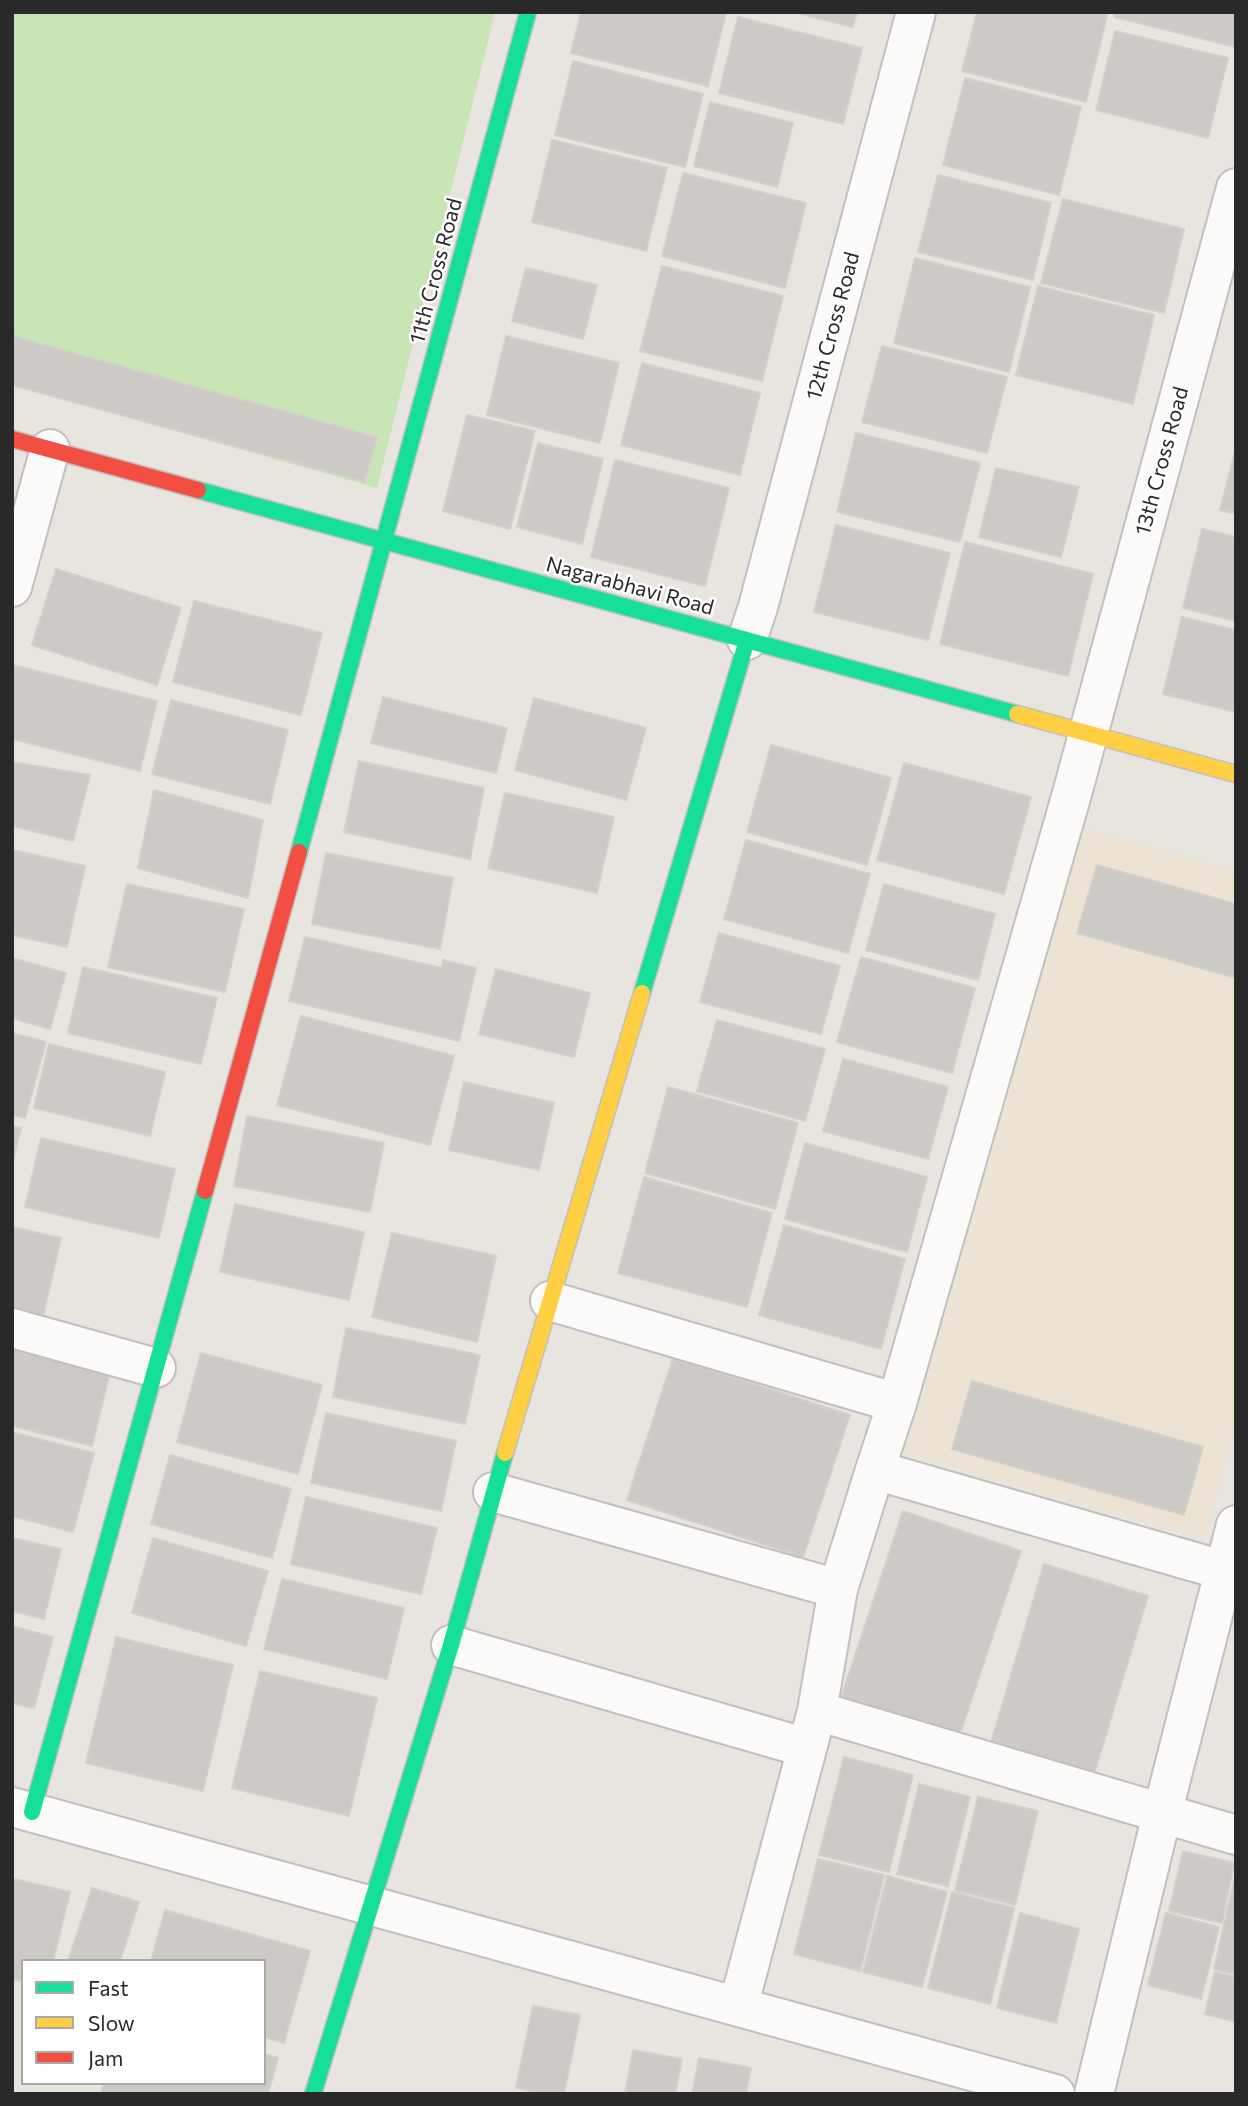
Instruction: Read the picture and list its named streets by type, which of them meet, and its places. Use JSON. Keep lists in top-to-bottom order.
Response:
{
  "streets": {
    "street": [
      "11th Cross Road",
      "12th Cross Road",
      "13th Cross Road",
      "Nagarabhavi Road"
    ]
  },
  "crossings": [
    ["11th Cross Road", "Nagarabhavi Road"],
    ["12th Cross Road", "Nagarabhavi Road"],
    ["13th Cross Road", "Nagarabhavi Road"]
  ],
  "legend": ["Fast", "Slow", "Jam"]
}
